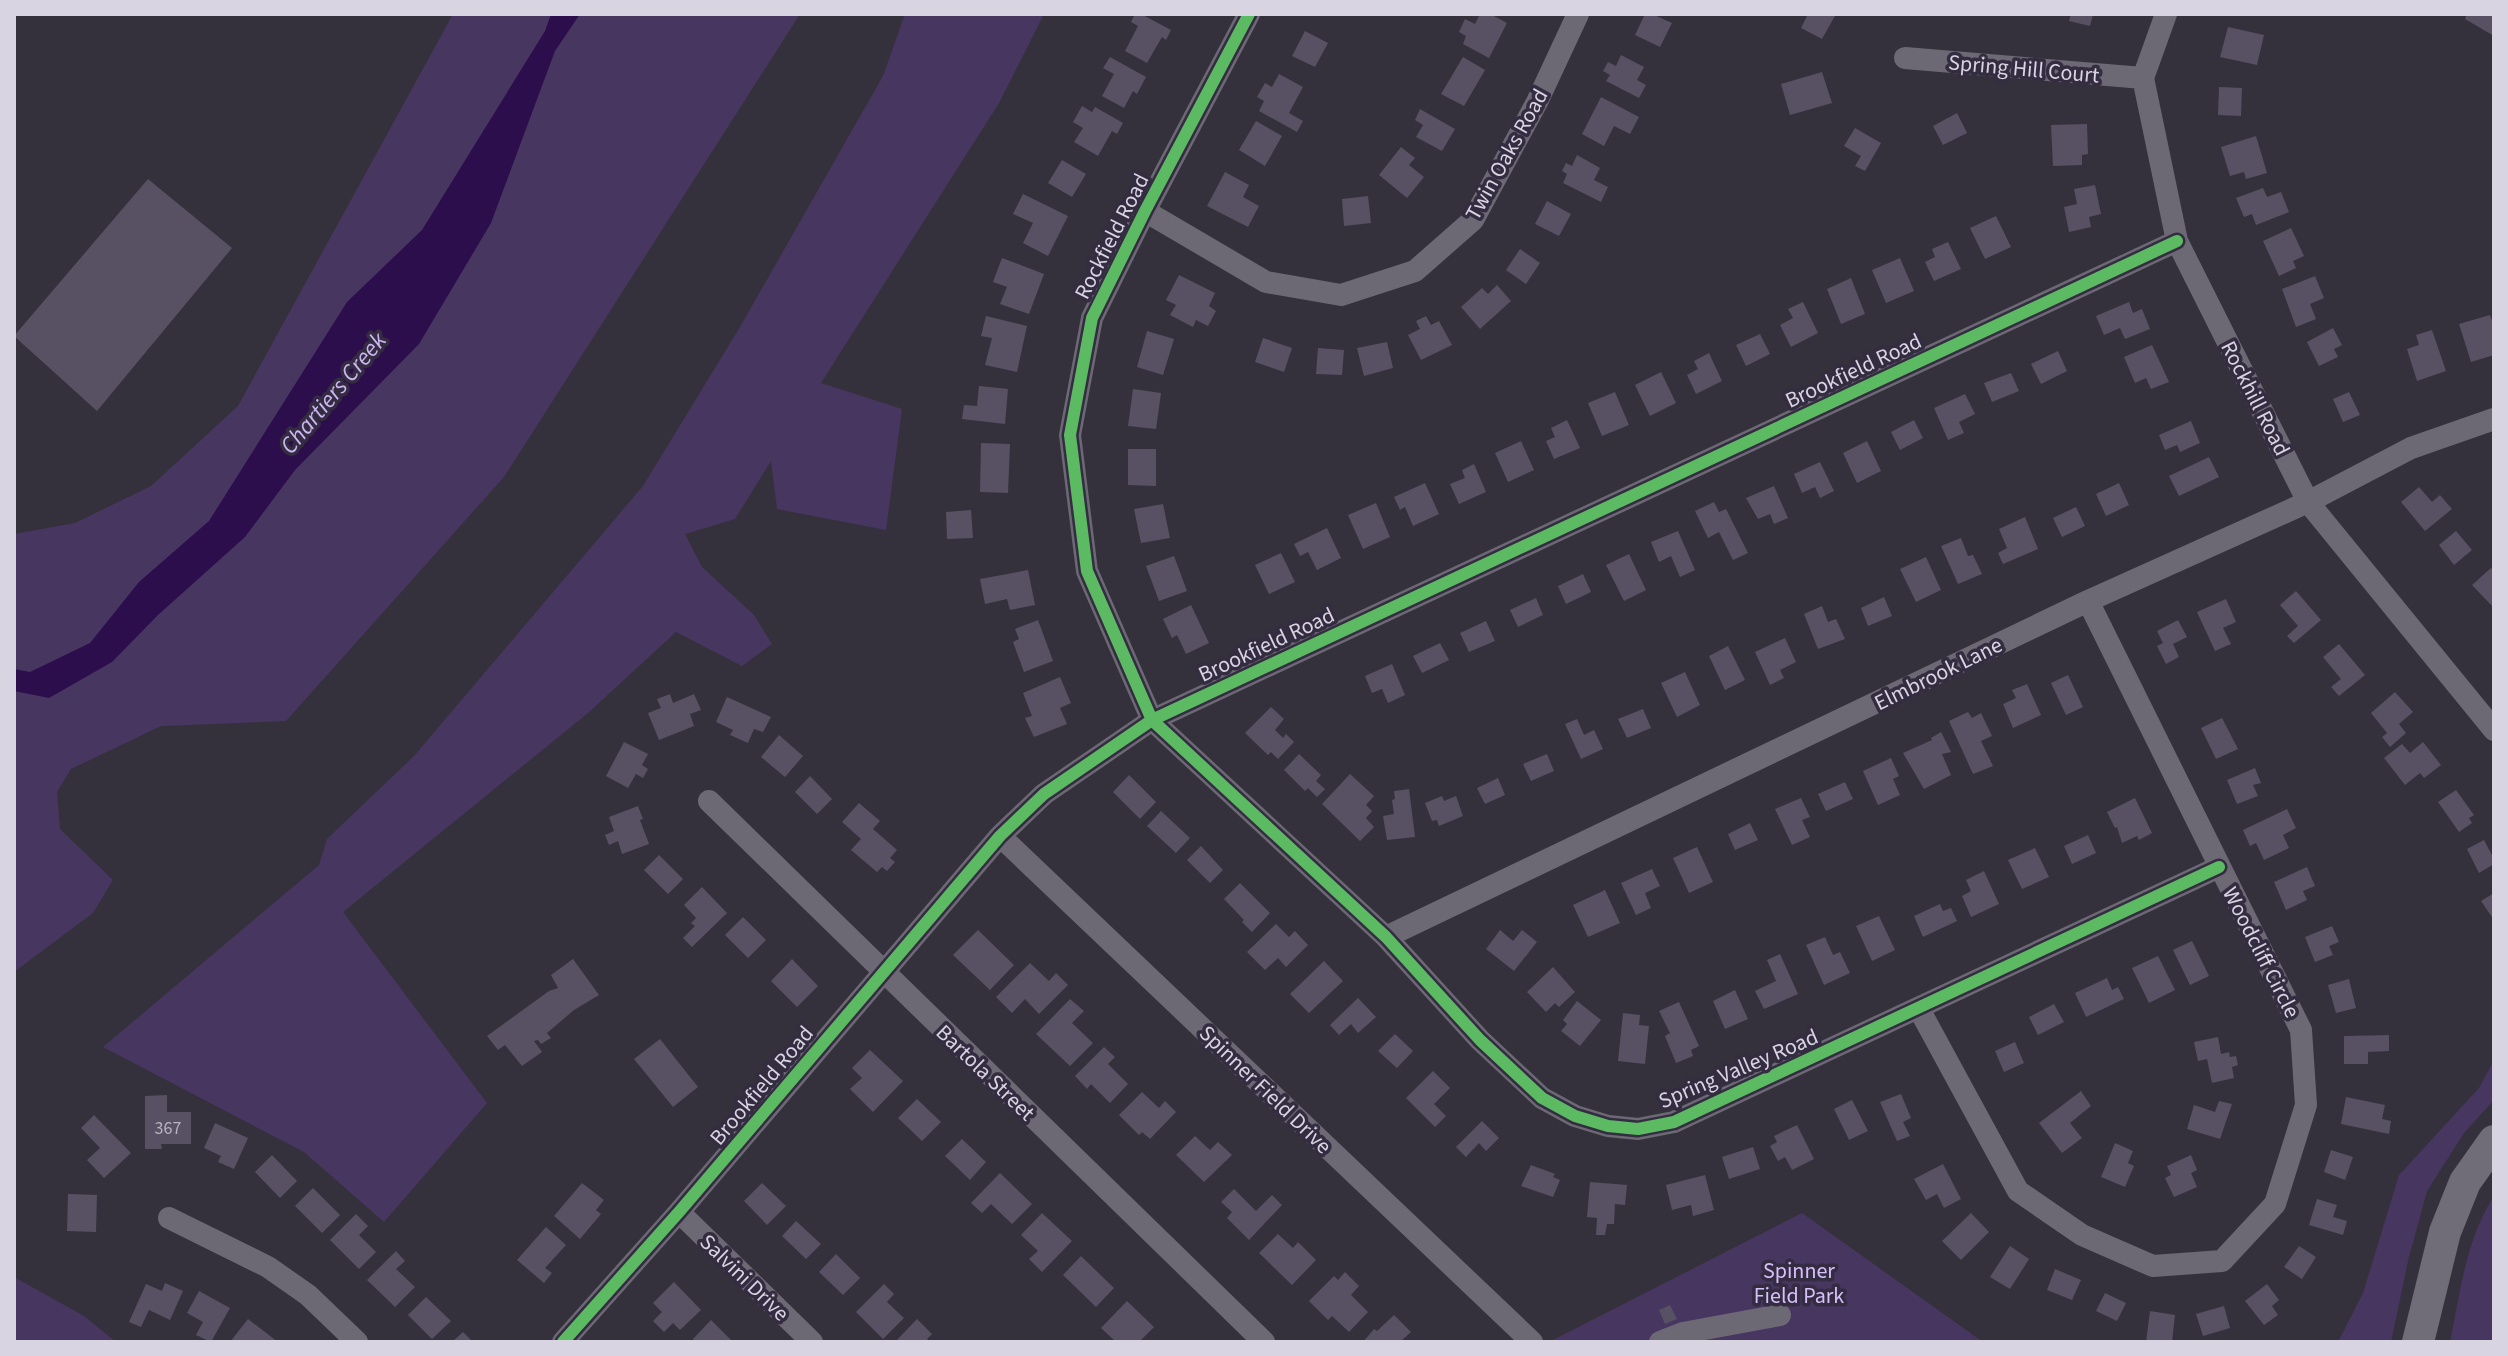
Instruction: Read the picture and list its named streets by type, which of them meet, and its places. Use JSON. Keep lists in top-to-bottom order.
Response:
{
  "streets": {
    "street": [
      "Spring Hill Court",
      "Twin Oaks Road",
      "Rockfield Road",
      "Brookfield Road",
      "Rockhill Road",
      "Elmbrook Lane",
      "Woodcliff Circle",
      "Spring Valley Road",
      "Bartola Street",
      "Spinner Field Drive",
      "Salvini Drive"
    ]
  },
  "crossings": [
    ["Spring Hill Court", "Rockhill Road"],
    ["Twin Oaks Road", "Rockfield Road"],
    ["Rockfield Road", "Brookfield Road"],
    ["Rockfield Road", "Spring Valley Road"],
    ["Brookfield Road", "Rockhill Road"],
    ["Brookfield Road", "Spring Valley Road"],
    ["Brookfield Road", "Bartola Street"],
    ["Brookfield Road", "Spinner Field Drive"],
    ["Brookfield Road", "Salvini Drive"],
    ["Rockhill Road", "Elmbrook Lane"],
    ["Elmbrook Lane", "Woodcliff Circle"],
    ["Elmbrook Lane", "Spring Valley Road"],
    ["Woodcliff Circle", "Spring Valley Road"]
  ],
  "water": ["Chartiers Creek"],
  "parks": ["Spinner Field Park"],
  "house_numbers": ["367"]
}
